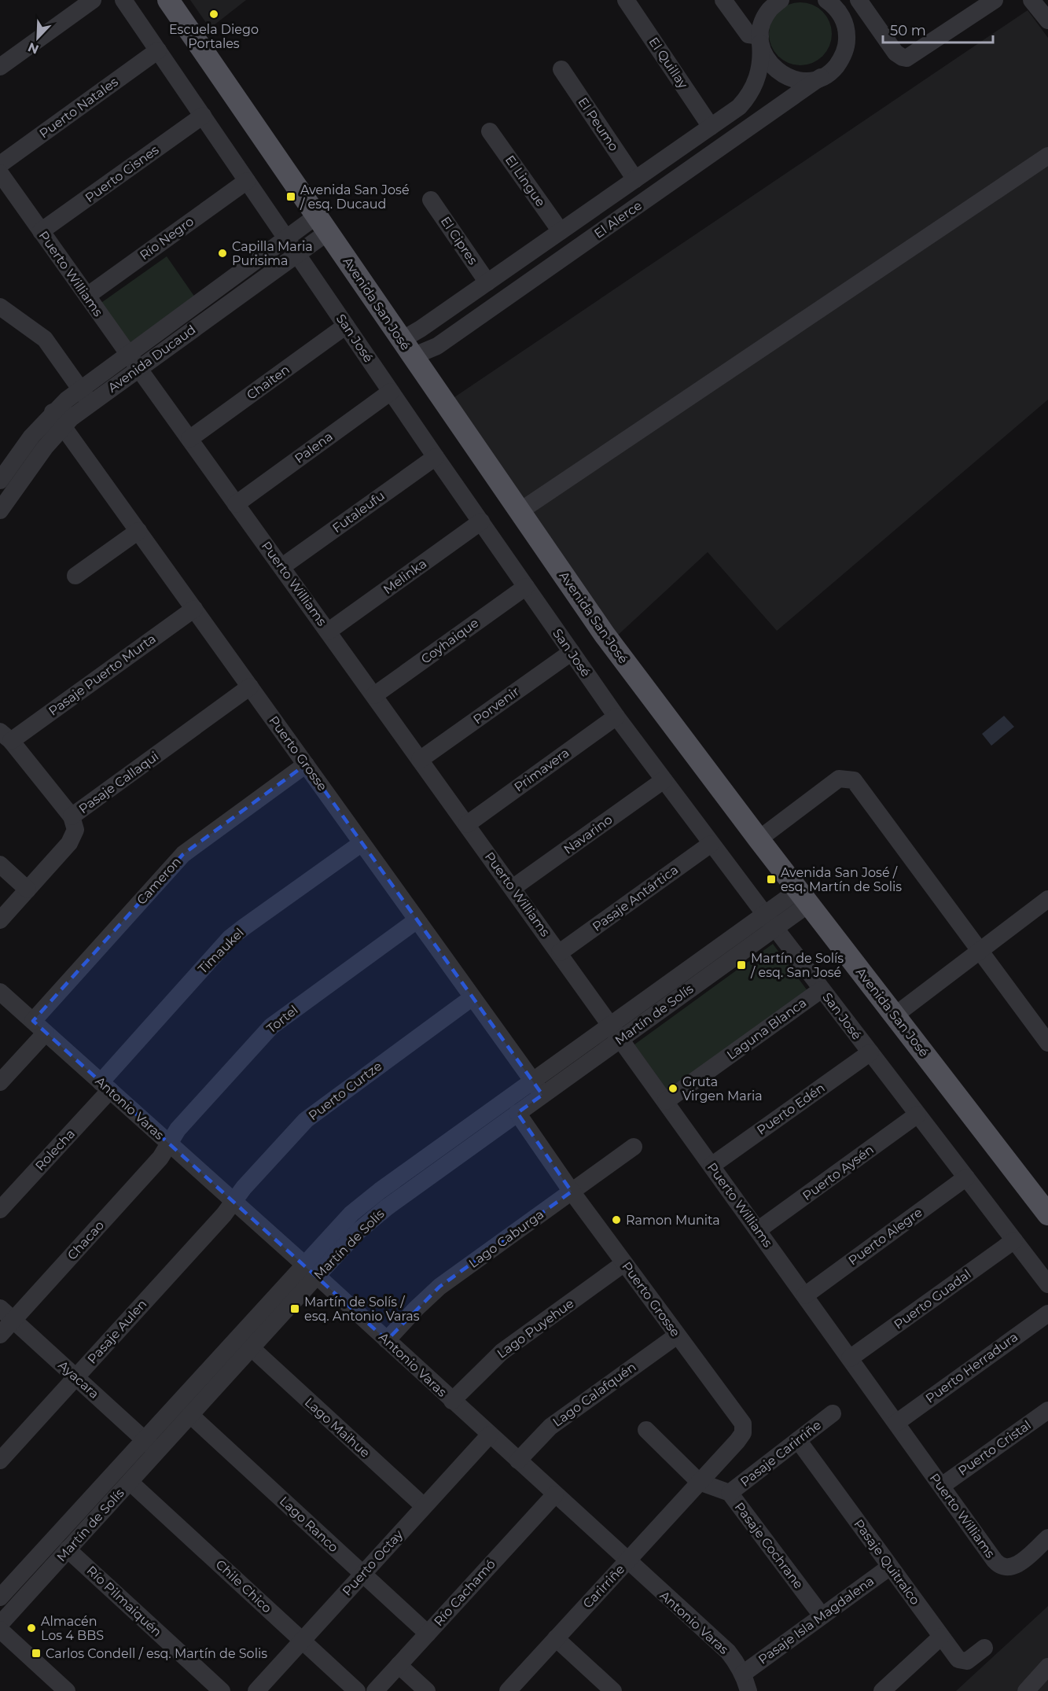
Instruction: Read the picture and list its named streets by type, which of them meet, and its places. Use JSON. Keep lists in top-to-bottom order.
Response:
{
  "streets": {
    "main road": ["Avenida San José"],
    "street": [
      "El Quillay",
      "Puerto Natales",
      "El Peumo",
      "Puerto Cisnes",
      "El Lingue",
      "El Alerce",
      "Río Negro",
      "El Cipres",
      "Puerto Williams",
      "San José",
      "Avenida Ducaud",
      "Chaiten",
      "Palena",
      "Futaleufu",
      "Melinka",
      "Coyhaique",
      "Pasaje Puerto Murta",
      "Porvenir",
      "Puerto Grosse",
      "Primavera",
      "Pasaje Callaqui",
      "Navarino",
      "Cameron",
      "Pasaje Antártica",
      "Timaukel",
      "Martín de Solís",
      "Tortel",
      "Laguna Blanca",
      "Puerto Curtze",
      "Antonio Varas",
      "Puerto Edén",
      "Rolecha",
      "Puerto Aysén",
      "Puerto Alegre",
      "Lago Caburga",
      "Chacao",
      "Puerto Guadal",
      "Lago Puyehue",
      "Pasaje Aulen",
      "Puerto Herradura",
      "Ayacara",
      "Lago Calafquén",
      "Lago Maihue",
      "Puerto Cristal",
      "Pasaje Carirriñe",
      "Lago Ranco",
      "Pasaje Cochrane",
      "Pasaje Quitralco",
      "Puerto Octay",
      "Chile Chico",
      "Carirriñe",
      "Río Cachamó",
      "Río Pilmaiquén",
      "Pasaje Isla Magdalena"
    ]
  },
  "crossings": [
    ["El Quillay", "El Alerce"],
    ["Puerto Natales", "San José"],
    ["El Peumo", "El Alerce"],
    ["Puerto Cisnes", "Puerto Williams"],
    ["Puerto Cisnes", "San José"],
    ["El Lingue", "El Alerce"],
    ["El Alerce", "El Cipres"],
    ["El Alerce", "Avenida San José"],
    ["Río Negro", "Puerto Williams"],
    ["Río Negro", "San José"],
    ["Puerto Williams", "Avenida Ducaud"],
    ["Puerto Williams", "Chaiten"],
    ["Puerto Williams", "Palena"],
    ["Puerto Williams", "Futaleufu"],
    ["Puerto Williams", "Melinka"],
    ["Puerto Williams", "Coyhaique"],
    ["Puerto Williams", "Porvenir"],
    ["Puerto Williams", "Primavera"],
    ["Puerto Williams", "Navarino"],
    ["Puerto Williams", "Pasaje Antártica"],
    ["Puerto Williams", "Martín de Solís"],
    ["Puerto Williams", "Laguna Blanca"],
    ["Puerto Williams", "Puerto Edén"],
    ["Puerto Williams", "Puerto Aysén"],
    ["Puerto Williams", "Puerto Alegre"],
    ["Puerto Williams", "Puerto Guadal"],
    ["Puerto Williams", "Puerto Herradura"],
    ["Puerto Williams", "Puerto Cristal"],
    ["Avenida San José", "Avenida Ducaud"],
    ["Avenida San José", "Martín de Solís"],
    ["San José", "Avenida Ducaud"],
    ["San José", "Chaiten"],
    ["San José", "Palena"],
    ["San José", "Futaleufu"],
    ["San José", "Melinka"],
    ["San José", "Coyhaique"],
    ["San José", "Porvenir"],
    ["San José", "Primavera"],
    ["San José", "Navarino"],
    ["San José", "Pasaje Antártica"],
    ["San José", "Martín de Solís"],
    ["San José", "Laguna Blanca"],
    ["San José", "Puerto Edén"],
    ["San José", "Puerto Aysén"],
    ["San José", "Puerto Alegre"],
    ["San José", "Puerto Guadal"],
    ["Avenida Ducaud", "Puerto Grosse"],
    ["Pasaje Puerto Murta", "Puerto Grosse"],
    ["Puerto Grosse", "Pasaje Callaqui"],
    ["Puerto Grosse", "Cameron"],
    ["Puerto Grosse", "Timaukel"],
    ["Puerto Grosse", "Martín de Solís"],
    ["Puerto Grosse", "Tortel"],
    ["Puerto Grosse", "Puerto Curtze"],
    ["Puerto Grosse", "Lago Caburga"],
    ["Puerto Grosse", "Lago Puyehue"],
    ["Puerto Grosse", "Lago Calafquén"],
    ["Puerto Grosse", "Pasaje Cochrane"],
    ["Puerto Grosse", "Carirriñe"],
    ["Cameron", "Antonio Varas"],
    ["Timaukel", "Antonio Varas"],
    ["Timaukel", "Rolecha"],
    ["Martín de Solís", "Antonio Varas"],
    ["Martín de Solís", "Ayacara"],
    ["Martín de Solís", "Lago Maihue"],
    ["Martín de Solís", "Lago Ranco"],
    ["Martín de Solís", "Chile Chico"],
    ["Martín de Solís", "Río Pilmaiquén"],
    ["Tortel", "Antonio Varas"],
    ["Tortel", "Chacao"],
    ["Puerto Curtze", "Antonio Varas"],
    ["Puerto Curtze", "Pasaje Aulen"],
    ["Antonio Varas", "Rolecha"],
    ["Antonio Varas", "Lago Caburga"],
    ["Antonio Varas", "Chacao"],
    ["Antonio Varas", "Lago Puyehue"],
    ["Antonio Varas", "Pasaje Aulen"],
    ["Antonio Varas", "Lago Calafquén"],
    ["Antonio Varas", "Puerto Octay"],
    ["Antonio Varas", "Carirriñe"],
    ["Antonio Varas", "Río Cachamó"],
    ["Antonio Varas", "Pasaje Isla Magdalena"],
    ["Chacao", "Ayacara"],
    ["Pasaje Aulen", "Ayacara"],
    ["Lago Maihue", "Puerto Octay"],
    ["Pasaje Carirriñe", "Pasaje Cochrane"],
    ["Pasaje Carirriñe", "Pasaje Quitralco"],
    ["Lago Ranco", "Puerto Octay"],
    ["Lago Ranco", "Río Cachamó"],
    ["Pasaje Cochrane", "Carirriñe"],
    ["Pasaje Cochrane", "Pasaje Isla Magdalena"],
    ["Pasaje Quitralco", "Pasaje Isla Magdalena"],
    ["Puerto Octay", "Chile Chico"]
  ],
  "places": {
    "other": [
      "Escuela Diego Portales",
      "Capilla Maria Purisima",
      "Gruta Virgen Maria",
      "Ramon Munita",
      "Almacén Los 4 BBS"
    ],
    "transit": [
      "Avenida San José / esq. Ducaud",
      "Avenida San José / esq. Martín de Solis",
      "Martín de Solís / esq. San José",
      "Martín de Solís / esq. Antonio Varas",
      "Carlos Condell / esq. Martín de Solis"
    ]
  },
  "scale_bar": "50 m",
  "north": "bottom left"
}
